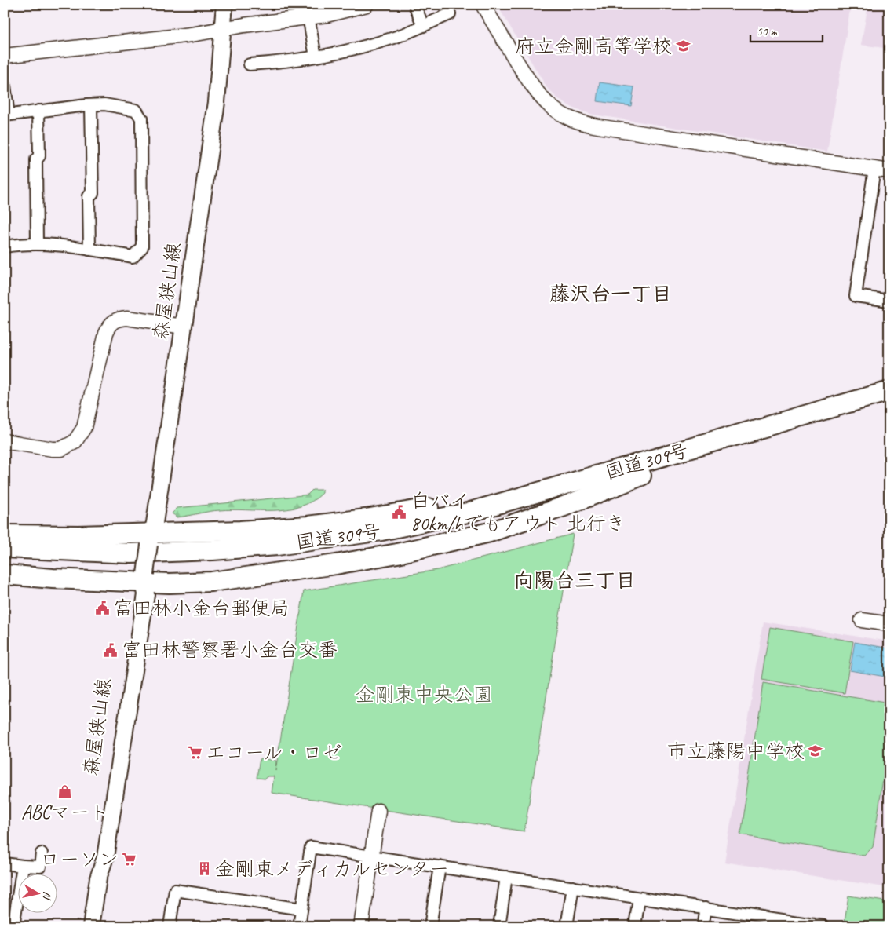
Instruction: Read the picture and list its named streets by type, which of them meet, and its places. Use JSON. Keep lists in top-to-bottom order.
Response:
{
  "streets": {
    "highway": ["国道309号"],
    "main road": ["森屋狭山線"]
  },
  "districts": ["藤沢台一丁目", "向陽台三丁目"],
  "parks": ["金剛東中央公園"],
  "places": {
    "school or university": ["府立金剛高等学校", "市立藤陽中学校"],
    "public building": ["白バイ 80km/hでもアウト 北行き", "富田林小金台郵便局", "富田林警察署小金台交番"],
    "supermarket": ["エコール・ロゼ", "ローソン"],
    "shop": ["ABCマート"],
    "building": ["金剛東メディカルセンター"]
  },
  "scale_bar": "50 m",
  "north": "right"
}
